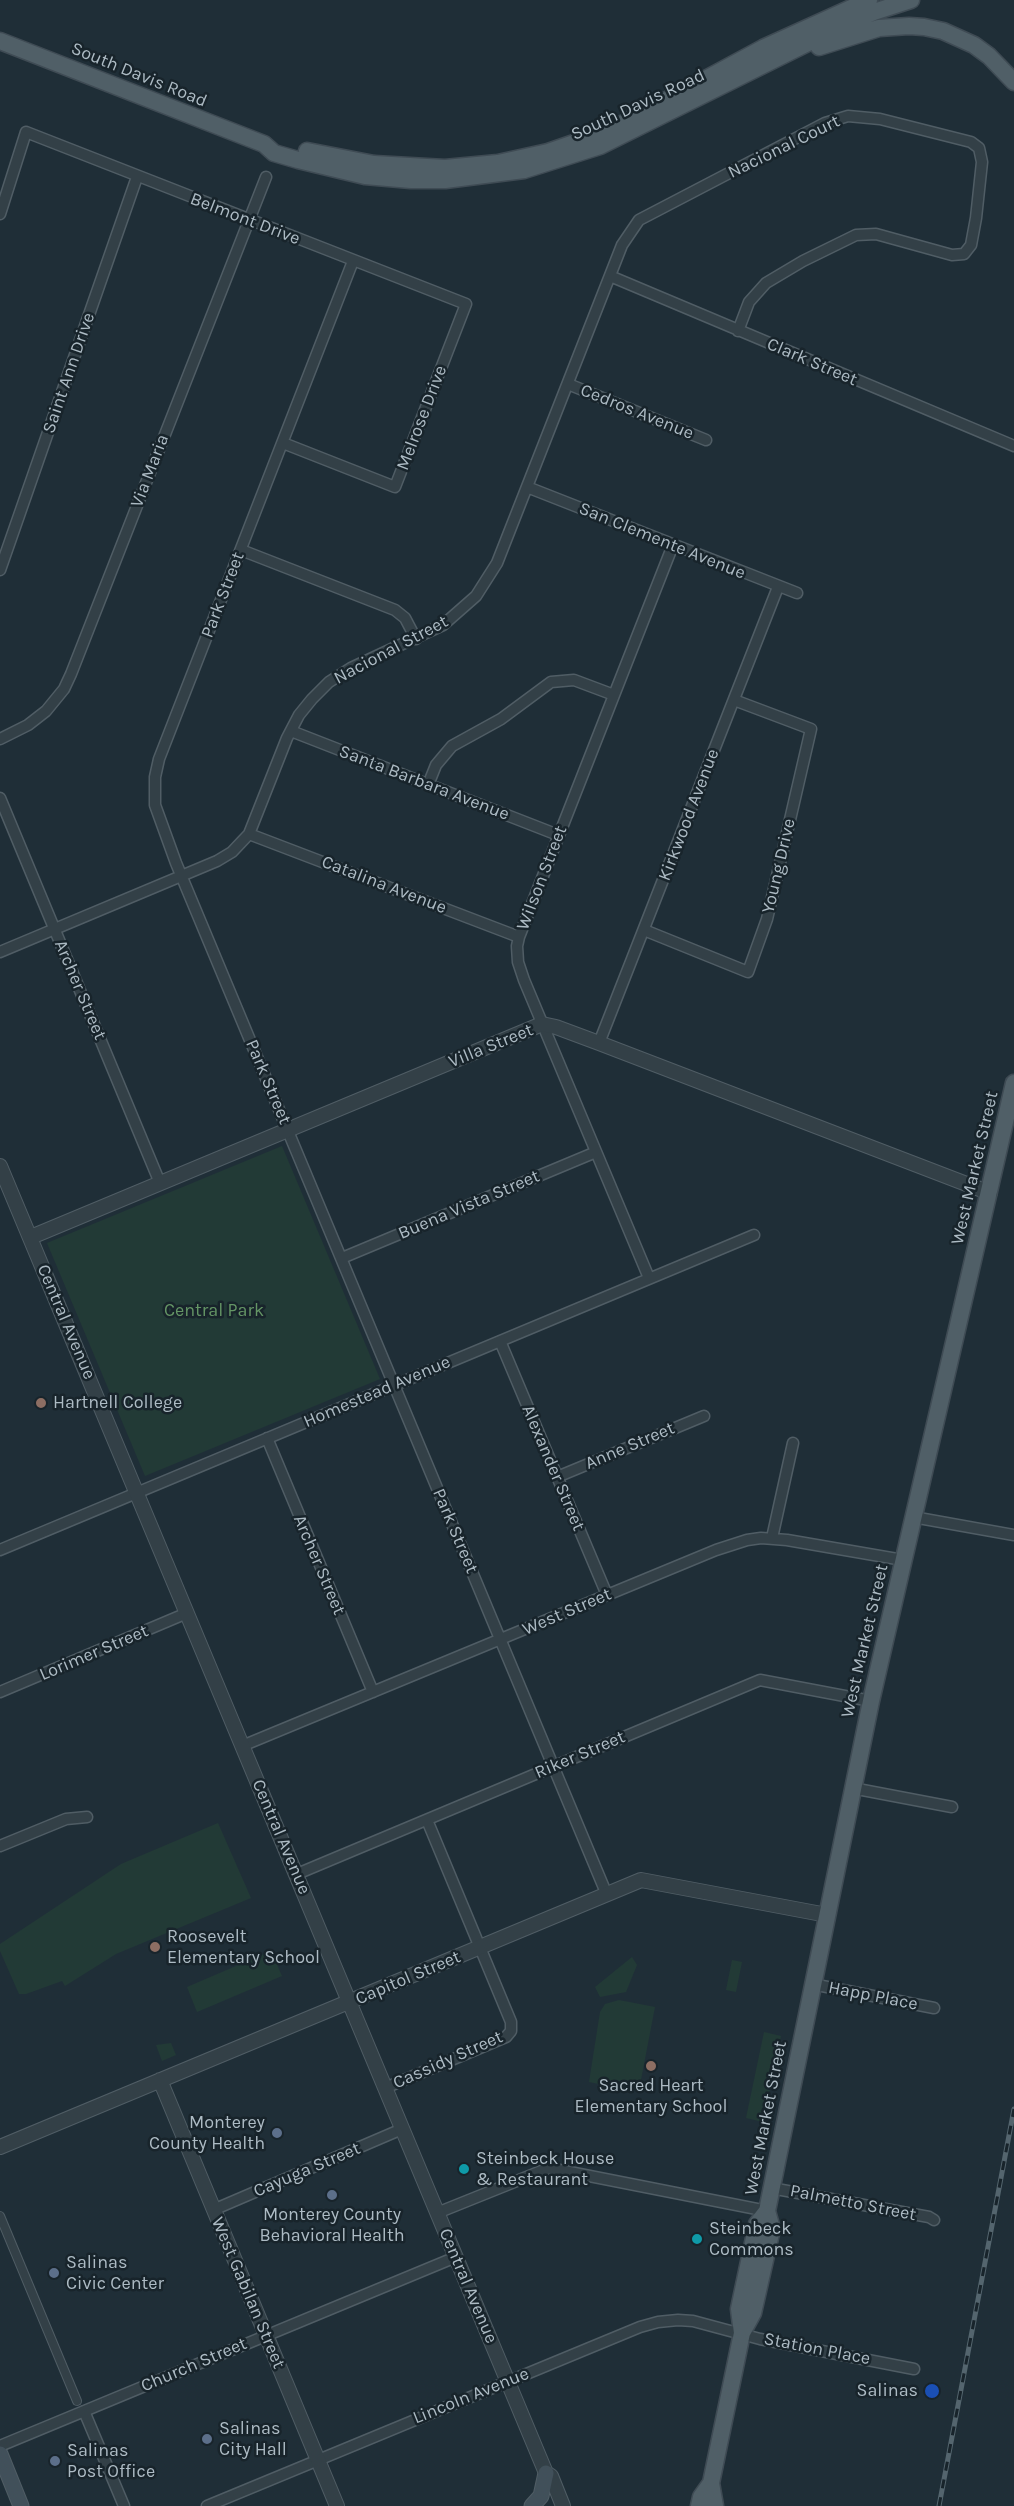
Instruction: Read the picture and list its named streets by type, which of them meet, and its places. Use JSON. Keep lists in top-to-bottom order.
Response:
{
  "streets": {
    "main road": ["South Davis Road", "West Market Street"],
    "street": [
      "Nacional Court",
      "Belmont Drive",
      "Clark Street",
      "Saint Ann Drive",
      "Cedros Avenue",
      "Melrose Drive",
      "Via Maria",
      "San Clemente Avenue",
      "Park Street",
      "Nacional Street",
      "Santa Barbara Avenue",
      "Kirkwood Avenue",
      "Young Drive",
      "Wilson Street",
      "Catalina Avenue",
      "Archer Street",
      "Villa Street",
      "Buena Vista Street",
      "Central Avenue",
      "Homestead Avenue",
      "Anne Street",
      "Alexander Street",
      "West Street",
      "Lorimer Street",
      "Riker Street",
      "Capitol Street",
      "Happ Place",
      "Cassidy Street",
      "Cayuga Street",
      "Palmetto Street",
      "West Gabilan Street",
      "Station Place",
      "Church Street",
      "Lincoln Avenue"
    ]
  },
  "crossings": [
    ["Nacional Court", "Clark Street"],
    ["Nacional Court", "Nacional Street"],
    ["Belmont Drive", "Saint Ann Drive"],
    ["Belmont Drive", "Melrose Drive"],
    ["Belmont Drive", "Via Maria"],
    ["Belmont Drive", "Park Street"],
    ["Clark Street", "Nacional Street"],
    ["Cedros Avenue", "Nacional Street"],
    ["Melrose Drive", "Park Street"],
    ["San Clemente Avenue", "Nacional Street"],
    ["San Clemente Avenue", "Kirkwood Avenue"],
    ["San Clemente Avenue", "Wilson Street"],
    ["Park Street", "Nacional Street"],
    ["Park Street", "Villa Street"],
    ["Park Street", "Buena Vista Street"],
    ["Park Street", "Homestead Avenue"],
    ["Park Street", "West Street"],
    ["Park Street", "Riker Street"],
    ["Park Street", "Capitol Street"],
    ["Nacional Street", "Santa Barbara Avenue"],
    ["Nacional Street", "Catalina Avenue"],
    ["Nacional Street", "Archer Street"],
    ["Santa Barbara Avenue", "Wilson Street"],
    ["Kirkwood Avenue", "Young Drive"],
    ["Kirkwood Avenue", "Villa Street"],
    ["Wilson Street", "Catalina Avenue"],
    ["Wilson Street", "Villa Street"],
    ["Wilson Street", "Buena Vista Street"],
    ["Wilson Street", "Homestead Avenue"],
    ["Archer Street", "Villa Street"],
    ["Archer Street", "Homestead Avenue"],
    ["Archer Street", "West Street"],
    ["Villa Street", "West Market Street"],
    ["Villa Street", "Central Avenue"],
    ["West Market Street", "West Street"],
    ["West Market Street", "Riker Street"],
    ["West Market Street", "Capitol Street"],
    ["West Market Street", "Happ Place"],
    ["West Market Street", "Palmetto Street"],
    ["West Market Street", "Station Place"],
    ["West Market Street", "Lincoln Avenue"],
    ["Central Avenue", "Homestead Avenue"],
    ["Central Avenue", "West Street"],
    ["Central Avenue", "Lorimer Street"],
    ["Central Avenue", "Riker Street"],
    ["Central Avenue", "Capitol Street"],
    ["Central Avenue", "Cassidy Street"],
    ["Central Avenue", "Cayuga Street"],
    ["Central Avenue", "Church Street"],
    ["Central Avenue", "Lincoln Avenue"],
    ["Homestead Avenue", "Alexander Street"],
    ["Anne Street", "Alexander Street"],
    ["Alexander Street", "West Street"],
    ["Capitol Street", "Cassidy Street"],
    ["Capitol Street", "West Gabilan Street"],
    ["Cayuga Street", "West Gabilan Street"],
    ["West Gabilan Street", "Church Street"],
    ["West Gabilan Street", "Lincoln Avenue"],
    ["Station Place", "Lincoln Avenue"]
  ],
  "parks": ["Central Park"],
  "places": [
    "Hartnell College",
    "Roosevelt Elementary School",
    "Sacred Heart Elementary School",
    "Monterey County Health",
    "Steinbeck House & Restaurant",
    "Monterey County Behavioral Health",
    "Steinbeck Commons",
    "Salinas Civic Center",
    "Salinas",
    "Salinas City Hall",
    "Salinas Post Office"
  ]
}
